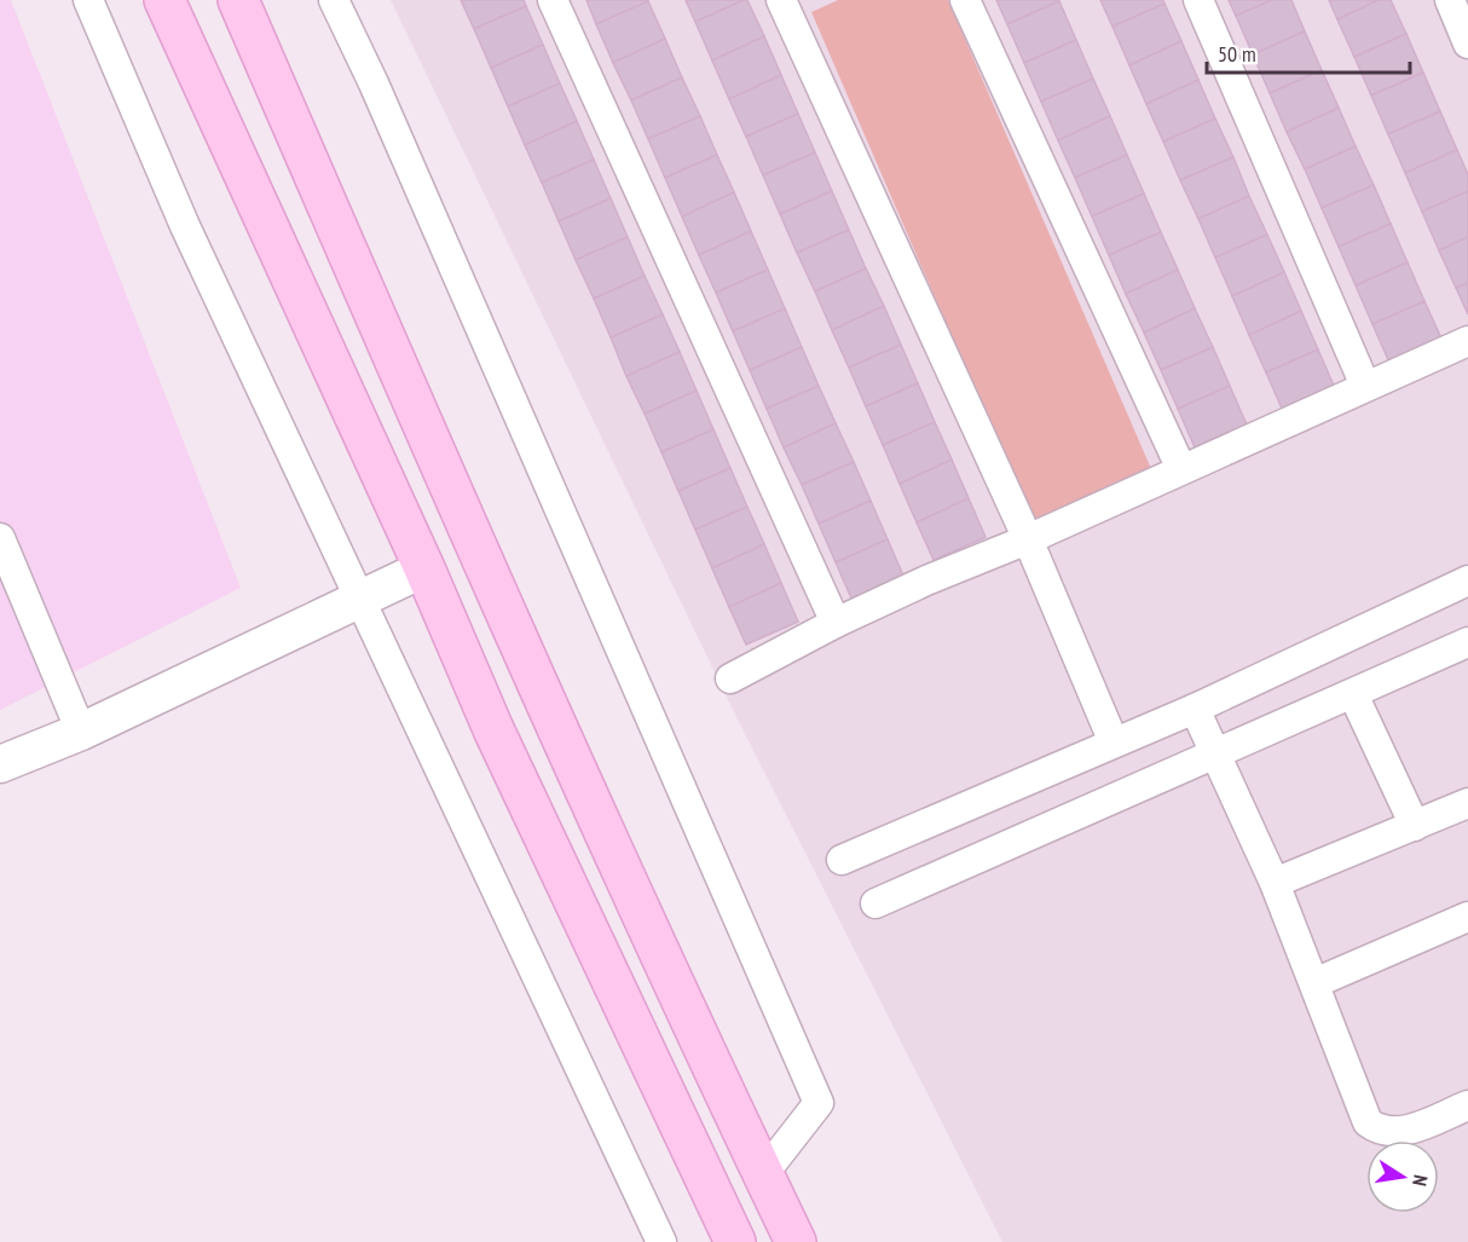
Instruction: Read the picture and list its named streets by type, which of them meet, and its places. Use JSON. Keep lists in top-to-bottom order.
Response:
{
  "scale_bar": "50 m",
  "north": "right"
}
